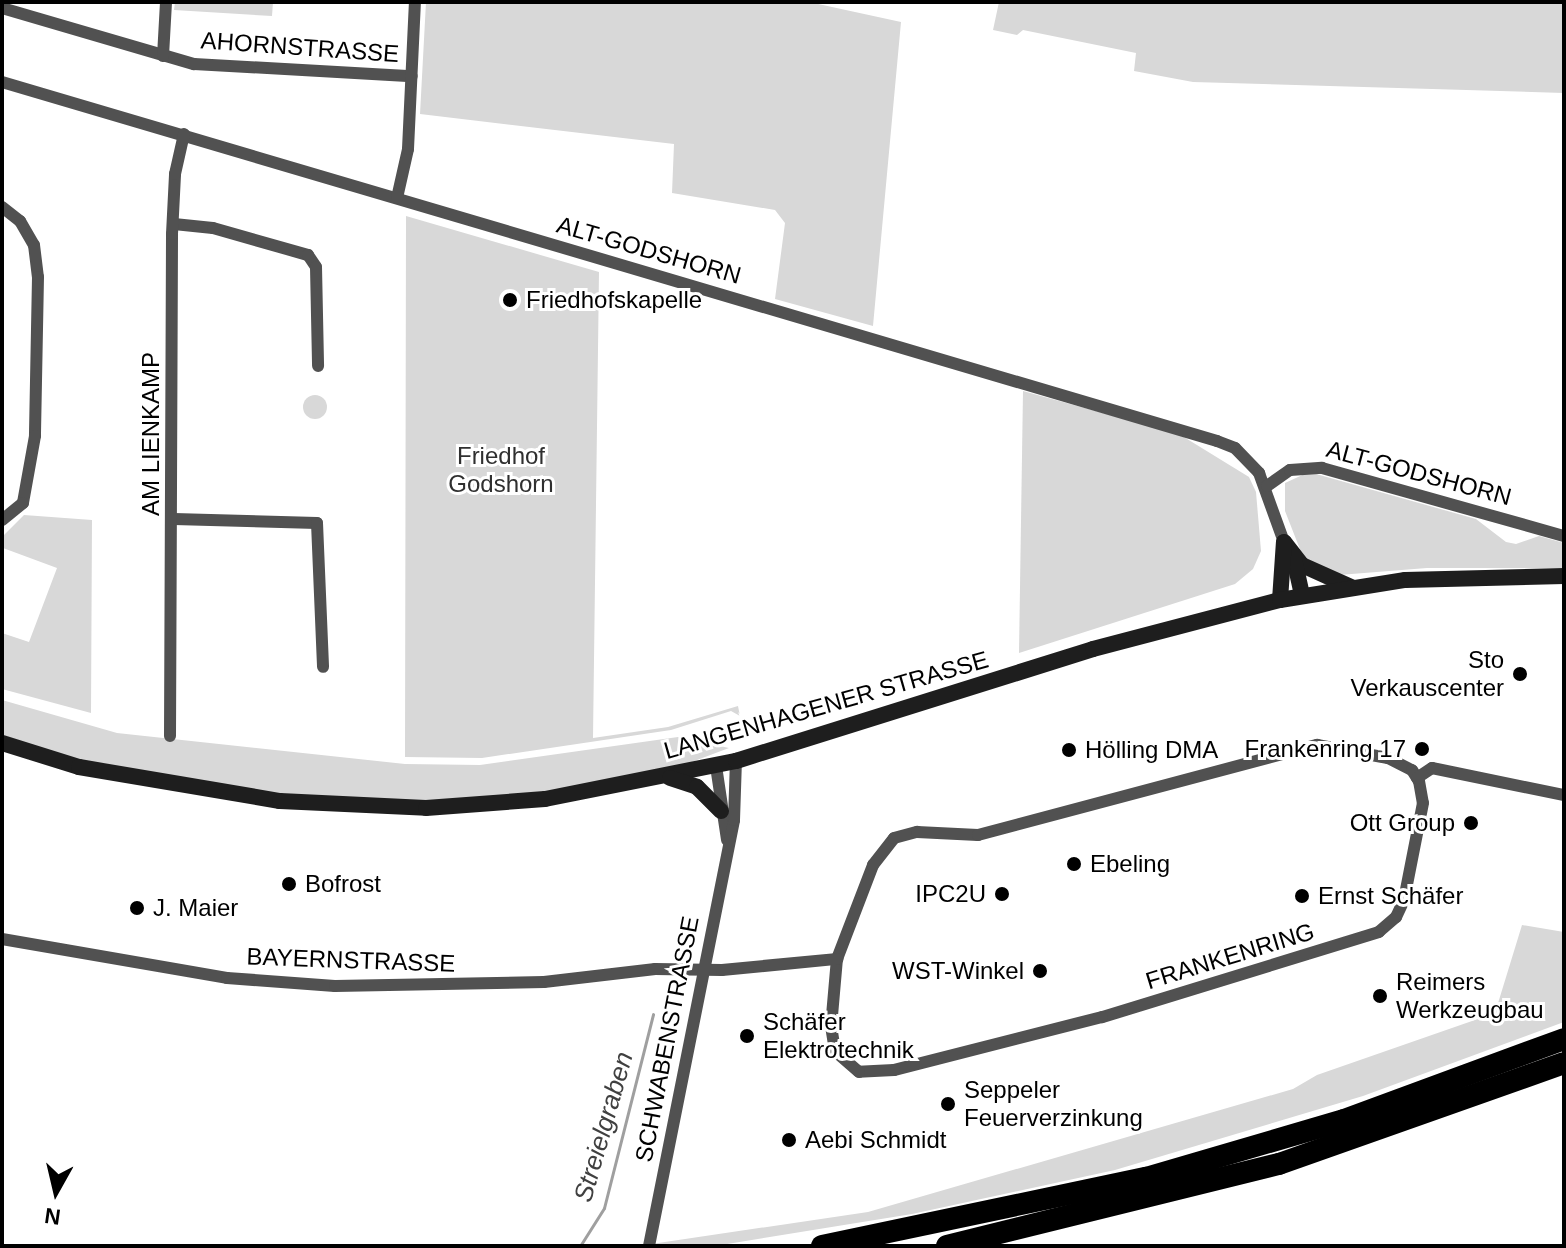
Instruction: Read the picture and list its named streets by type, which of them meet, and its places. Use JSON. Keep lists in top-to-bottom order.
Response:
{
  "streets": {
    "main road": ["LANGENHAGENER STRASSE"],
    "street": [
      "AHORNSTRASSE",
      "ALT-GODSHORN",
      "AM LIENKAMP",
      "FRANKENRING",
      "BAYERNSTRASSE",
      "SCHWABENSTRASSE"
    ]
  },
  "crossings": [
    ["ALT-GODSHORN", "AM LIENKAMP"],
    ["LANGENHAGENER STRASSE", "SCHWABENSTRASSE"],
    ["BAYERNSTRASSE", "SCHWABENSTRASSE"]
  ],
  "water": ["Streielgraben"],
  "parks": ["Friedhof Godshorn"],
  "places": [
    "Friedhofskapelle",
    "Sto Verkauscenter",
    "Frankenring 17",
    "Hölling DMA",
    "Ott Group",
    "Ebeling",
    "Bofrost",
    "IPC2U",
    "Ernst Schäfer",
    "J. Maier",
    "WST-Winkel",
    "Reimers Werkzeugbau",
    "Schäfer Elektrotechnik",
    "Seppeler Feuerverzinkung",
    "Aebi Schmidt"
  ],
  "north": "bottom"
}
